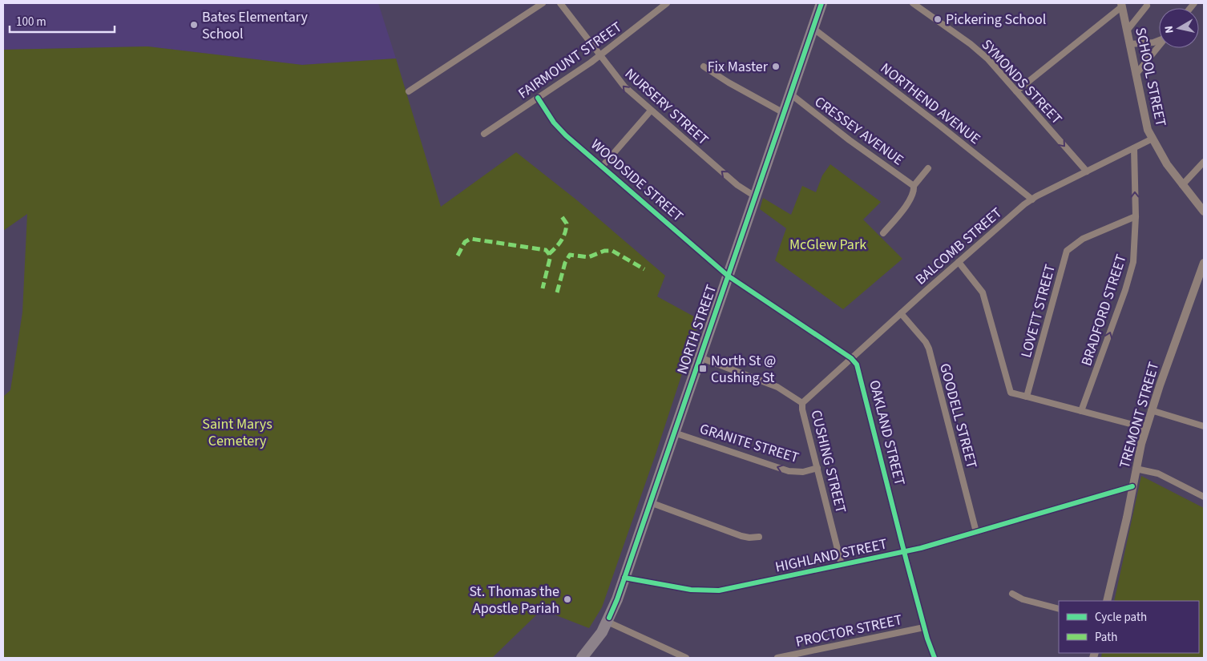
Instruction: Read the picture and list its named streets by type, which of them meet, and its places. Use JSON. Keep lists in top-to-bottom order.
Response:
{
  "streets": {
    "highway": ["NORTH STREET"],
    "street": [
      "FAIRMOUNT STREET",
      "SCHOOL STREET",
      "SYMONDS STREET",
      "NORTHEND AVENUE",
      "NURSERY STREET",
      "CRESSEY AVENUE",
      "WOODSIDE STREET",
      "BALCOMB STREET",
      "BRADFORD STREET",
      "LOVETT STREET",
      "TREMONT STREET",
      "GOODELL STREET",
      "OAKLAND STREET",
      "GRANITE STREET",
      "CUSHING STREET",
      "HIGHLAND STREET",
      "PROCTOR STREET"
    ]
  },
  "crossings": [
    ["FAIRMOUNT STREET", "NURSERY STREET"],
    ["FAIRMOUNT STREET", "WOODSIDE STREET"],
    ["SCHOOL STREET", "BALCOMB STREET"],
    ["SYMONDS STREET", "BALCOMB STREET"],
    ["NORTHEND AVENUE", "BALCOMB STREET"],
    ["NORTHEND AVENUE", "NORTH STREET"],
    ["NURSERY STREET", "NORTH STREET"],
    ["CRESSEY AVENUE", "NORTH STREET"],
    ["WOODSIDE STREET", "NORTH STREET"],
    ["WOODSIDE STREET", "OAKLAND STREET"],
    ["BALCOMB STREET", "BRADFORD STREET"],
    ["BALCOMB STREET", "GOODELL STREET"],
    ["BALCOMB STREET", "OAKLAND STREET"],
    ["BALCOMB STREET", "CUSHING STREET"],
    ["BRADFORD STREET", "LOVETT STREET"],
    ["NORTH STREET", "OAKLAND STREET"],
    ["NORTH STREET", "GRANITE STREET"],
    ["NORTH STREET", "CUSHING STREET"],
    ["NORTH STREET", "HIGHLAND STREET"],
    ["TREMONT STREET", "HIGHLAND STREET"],
    ["GOODELL STREET", "HIGHLAND STREET"],
    ["OAKLAND STREET", "HIGHLAND STREET"],
    ["OAKLAND STREET", "PROCTOR STREET"],
    ["GRANITE STREET", "CUSHING STREET"],
    ["CUSHING STREET", "HIGHLAND STREET"]
  ],
  "one_way": [
    "SYMONDS STREET",
    "NURSERY STREET",
    "BRADFORD STREET",
    "GRANITE STREET"
  ],
  "parks": ["McGlew Park", "Saint Marys Cemetery"],
  "places": {
    "other": [
      "Pickering School",
      "Bates Elementary School",
      "Fix Master",
      "St. Thomas the Apostle Pariah"
    ],
    "transit": ["North St @ Cushing St"]
  },
  "legend": ["Cycle path", "Path"],
  "scale_bar": "100 m",
  "north": "left"
}
